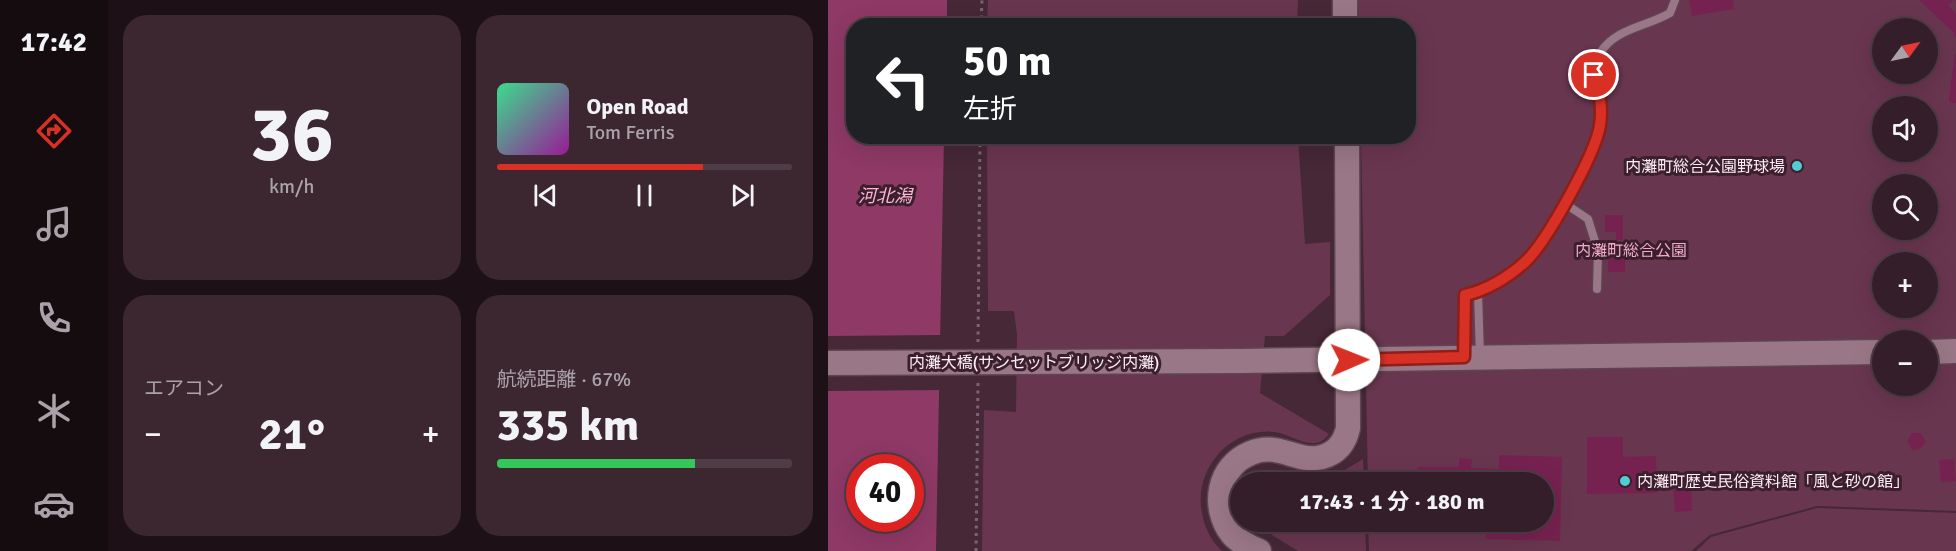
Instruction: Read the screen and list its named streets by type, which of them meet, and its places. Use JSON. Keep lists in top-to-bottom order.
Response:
{
  "streets": {
    "street": ["内灘大橋(サンセットブリッジ内灘)"]
  },
  "water": ["河北潟"],
  "parks": ["内灘町総合公園"],
  "places": ["内灘町総合公園野球場", "内灘町歴史民俗資料館「風と砂の館」"],
  "north": "top right",
  "page": {
    "tabs": "17:42",
    "tile": [
      ["36", "km/h"],
      "エアコン",
      ["航続距離 · 67%", "335 km"]
    ],
    "map_buttons": ["+", "−"],
    "turn": ["50 m", "左折"],
    "song": ["Open Road", "Tom Ferris"],
    "heat": ["−", "21°", "+"],
    "limit": "40",
    "trip": "17:43 · 1 分 · 180 m"
  }
}
